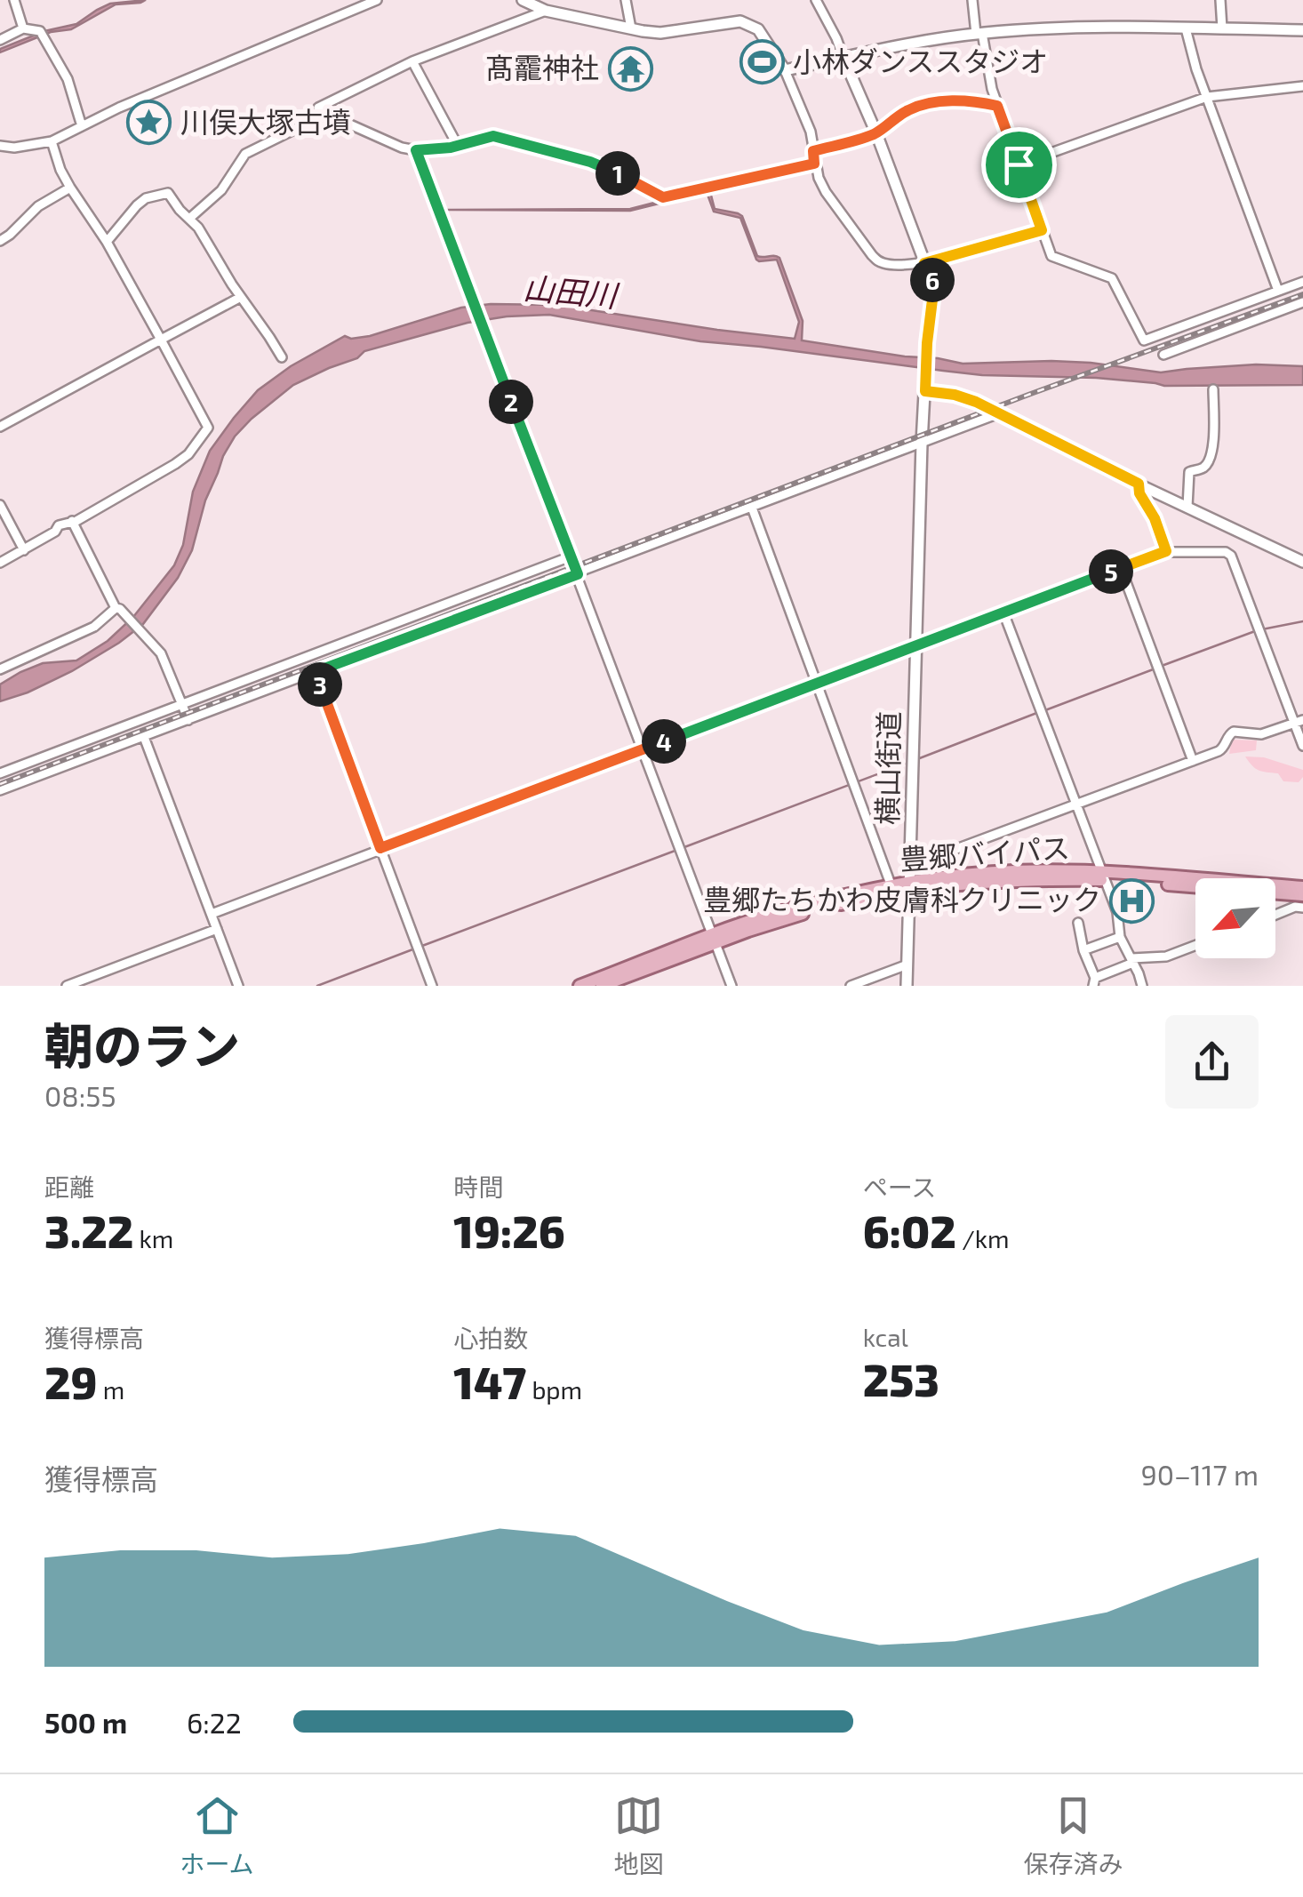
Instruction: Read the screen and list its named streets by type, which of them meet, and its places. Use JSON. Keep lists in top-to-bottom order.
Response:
{
  "streets": {
    "main road": ["横山街道", "豊郷バイパス"]
  },
  "crossings": [
    ["横山街道", "豊郷バイパス"]
  ],
  "water": ["山田川"],
  "places": {
    "sports": ["小林ダンススタジオ"],
    "temple": ["髙靇神社"],
    "place": ["川俣大塚古墳"],
    "hospital": ["豊郷たちかわ皮膚科クリニック"]
  },
  "north": "bottom left",
  "page": {
    "pins": [
      "1",
      "6",
      "2",
      "5",
      "3",
      "4"
    ],
    "heading": ["朝のラン", "08:55"],
    "stats": [
      ["距離", "3.22 km"],
      ["時間", "19:26"],
      ["ペース", "6:02 /km"],
      ["獲得標高", "29 m"],
      ["心拍数", "147 bpm"],
      ["kcal", "253"]
    ],
    "chart": ["獲得標高", "90–117 m"],
    "list": [
      {
        "name": "500 m",
        "note": "6:22"
      }
    ],
    "tabs": ["ホーム", "地図", "保存済み"]
  }
}
